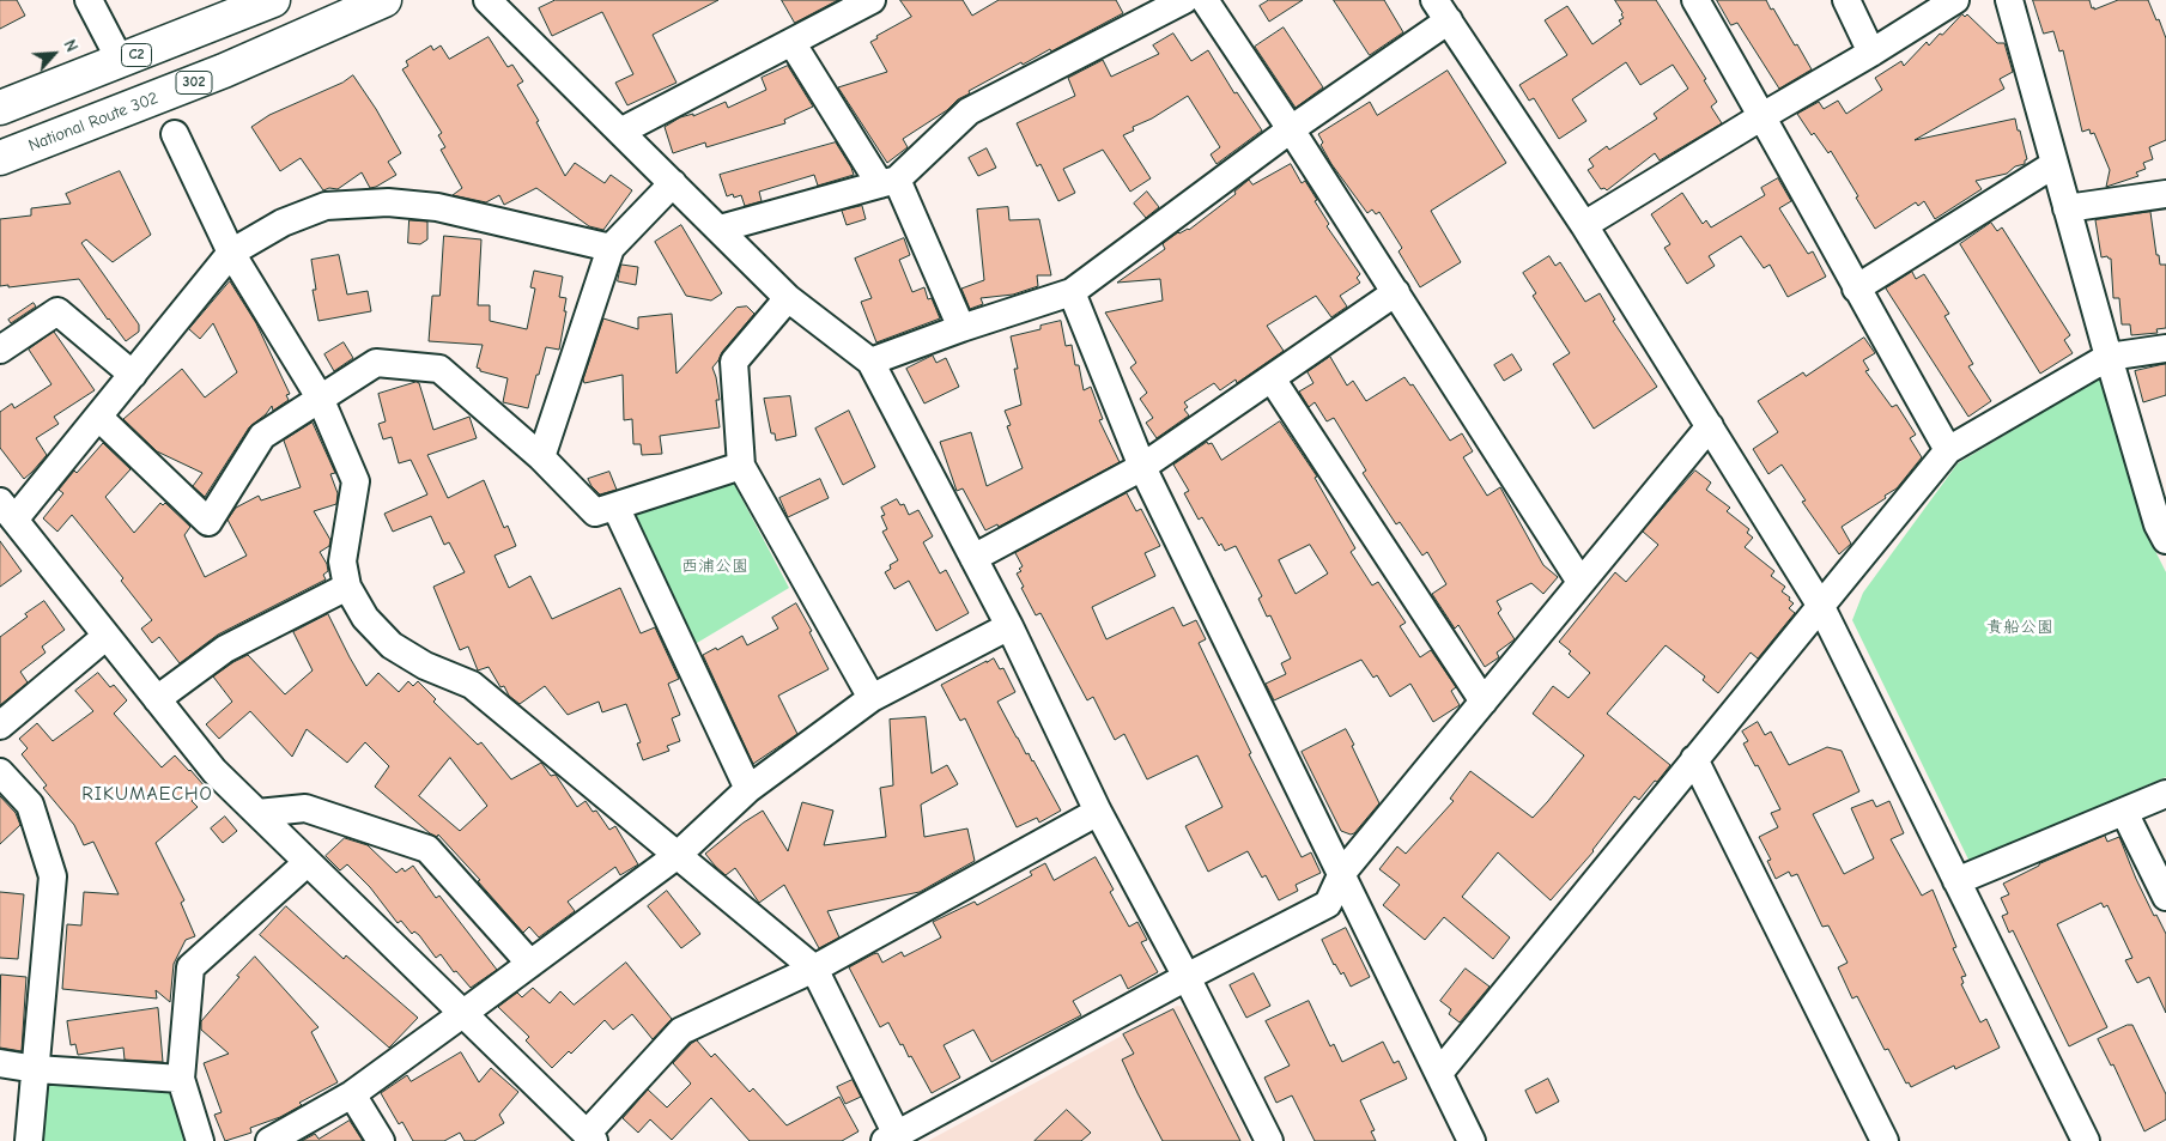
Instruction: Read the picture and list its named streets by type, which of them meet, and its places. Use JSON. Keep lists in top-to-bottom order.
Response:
{
  "streets": {
    "highway": ["C2", "302", "National Route 302"]
  },
  "districts": ["RIKUMAECHO"],
  "parks": ["西浦公園", "貴船公園"],
  "north": "top right"
}
